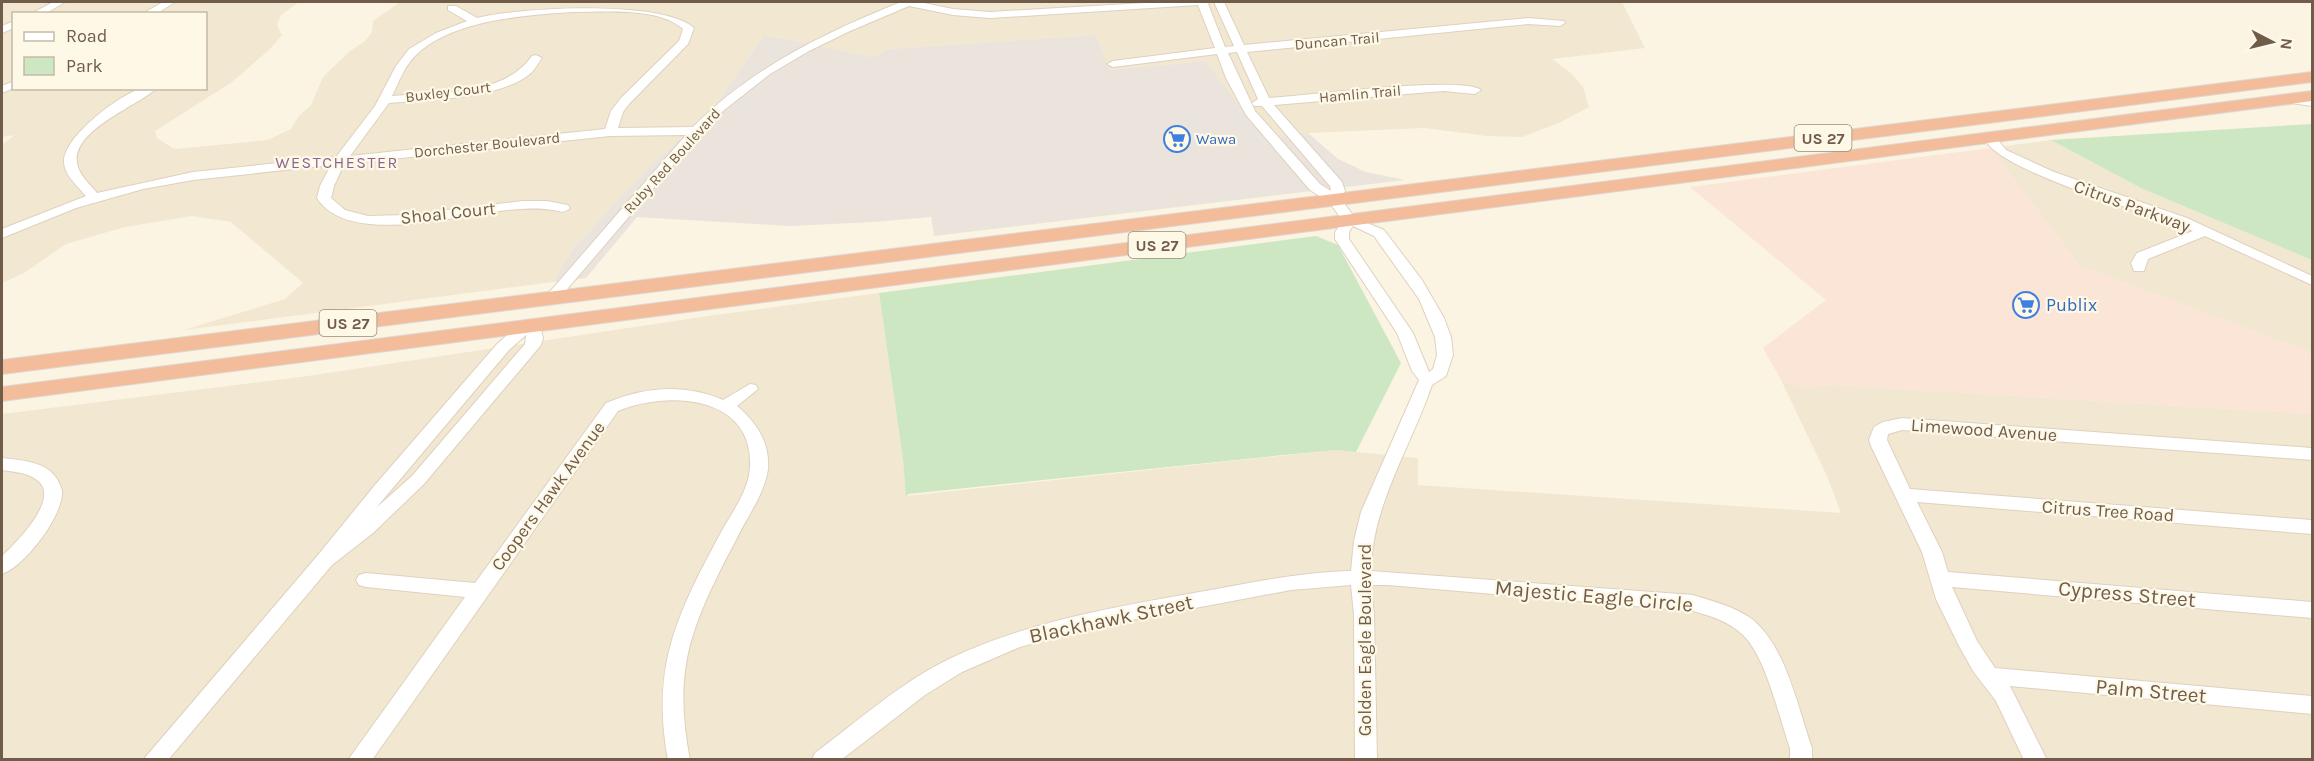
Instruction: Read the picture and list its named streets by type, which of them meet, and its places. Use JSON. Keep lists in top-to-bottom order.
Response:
{
  "streets": {
    "highway": ["US 27"],
    "street": [
      "Duncan Trail",
      "Buxley Court",
      "Hamlin Trail",
      "Dorchester Boulevard",
      "Ruby Red Boulevard",
      "Citrus Parkway",
      "Shoal Court",
      "Limewood Avenue",
      "Coopers Hawk Avenue",
      "Citrus Tree Road",
      "Cypress Street",
      "Majestic Eagle Circle",
      "Blackhawk Street",
      "Golden Eagle Boulevard",
      "Palm Street"
    ]
  },
  "crossings": [
    ["US 27", "Ruby Red Boulevard"],
    ["US 27", "Citrus Parkway"],
    ["US 27", "Golden Eagle Boulevard"],
    ["Dorchester Boulevard", "Ruby Red Boulevard"],
    ["Dorchester Boulevard", "Shoal Court"],
    ["Limewood Avenue", "Citrus Tree Road"],
    ["Limewood Avenue", "Cypress Street"],
    ["Limewood Avenue", "Palm Street"],
    ["Majestic Eagle Circle", "Blackhawk Street"],
    ["Majestic Eagle Circle", "Golden Eagle Boulevard"],
    ["Blackhawk Street", "Golden Eagle Boulevard"]
  ],
  "districts": ["WESTCHESTER"],
  "places": {
    "supermarket": ["Wawa", "Publix"]
  },
  "legend": ["Road", "Park"],
  "north": "right"
}
